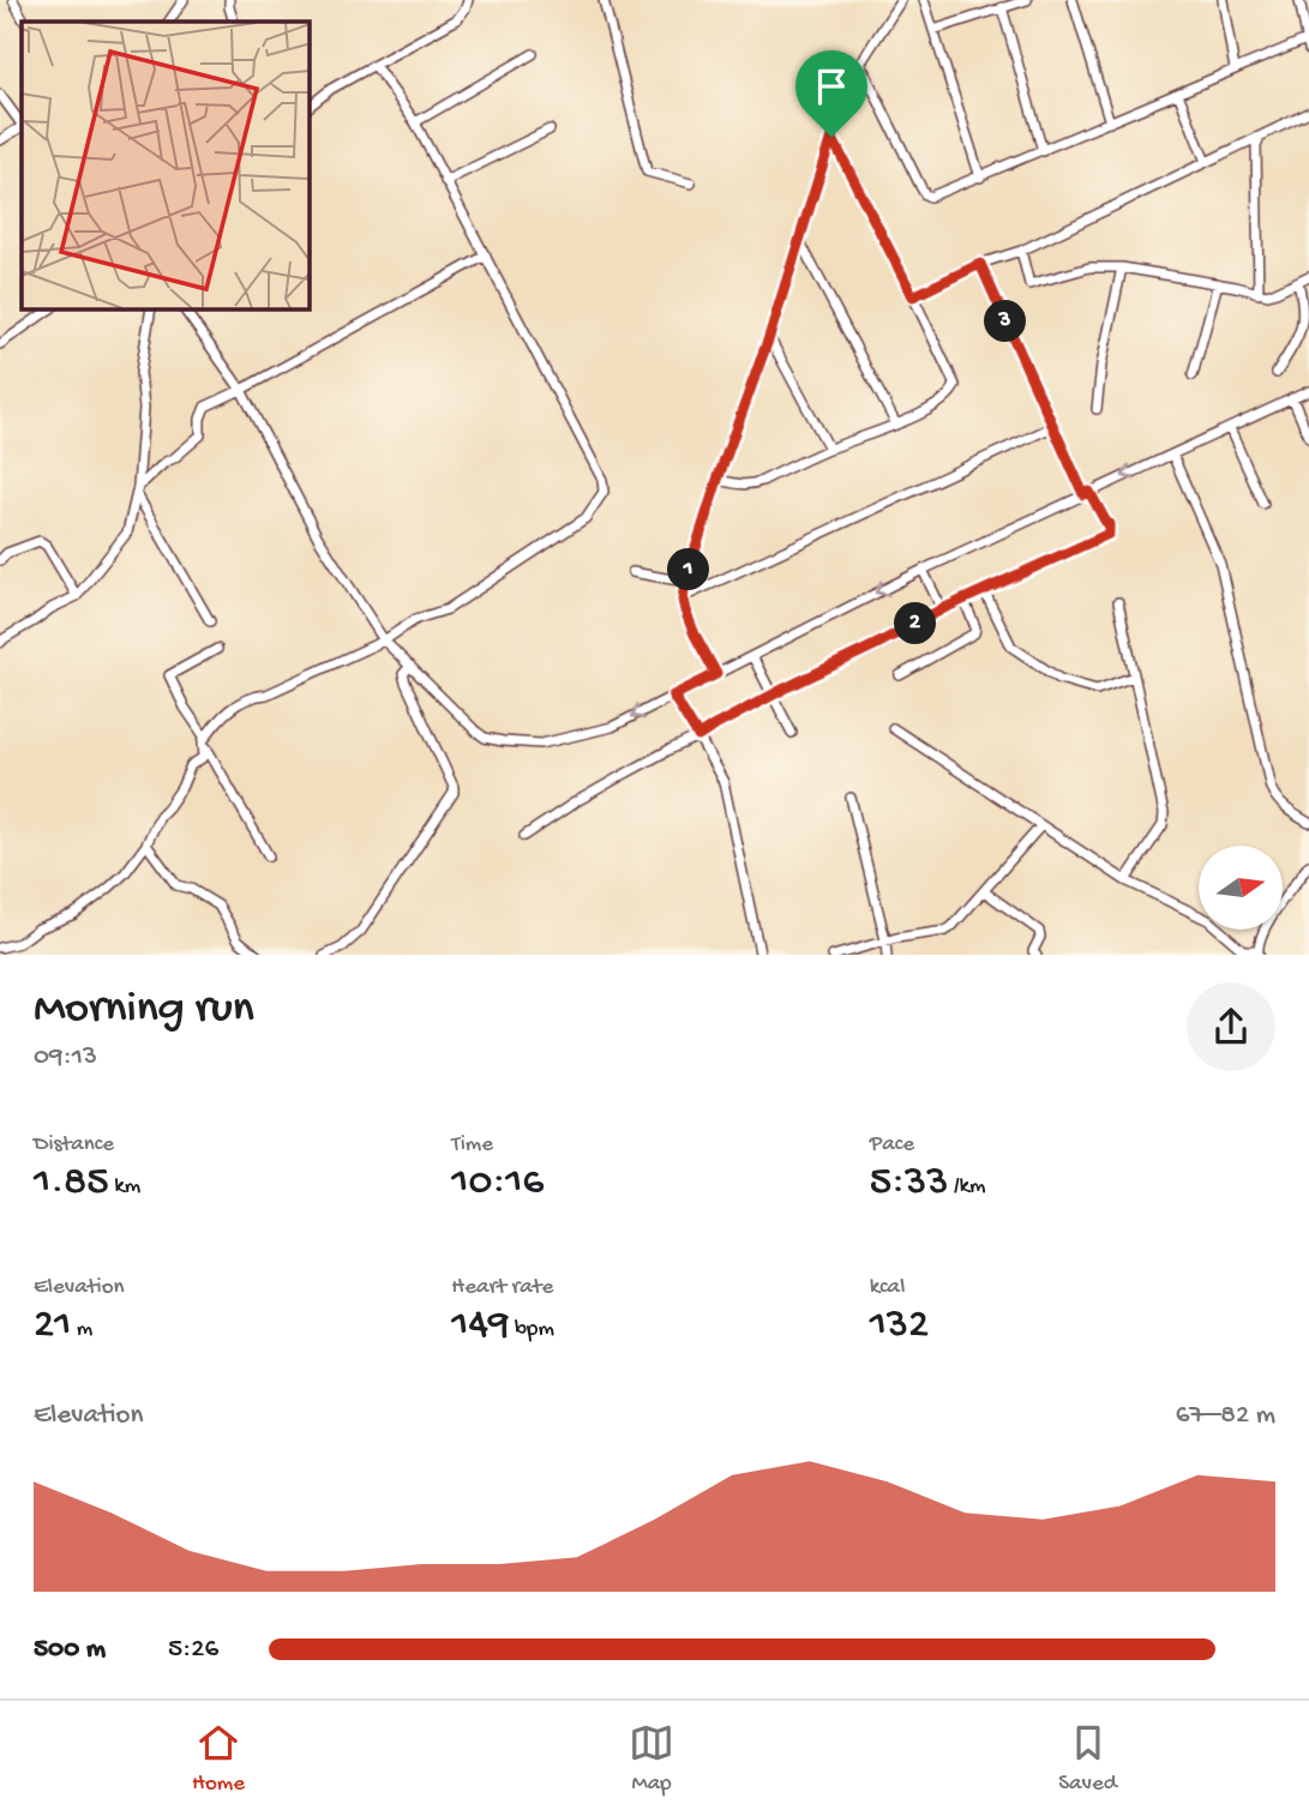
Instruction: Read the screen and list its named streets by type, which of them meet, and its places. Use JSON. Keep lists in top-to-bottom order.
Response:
{
  "north": "right",
  "page": {
    "pins": ["3", "1", "2"],
    "heading": ["Morning run", "09:13"],
    "stats": [
      ["Distance", "1.85 km"],
      ["Time", "10:16"],
      ["Pace", "5:33 /km"],
      ["Elevation", "21 m"],
      ["Heart rate", "149 bpm"],
      ["kcal", "132"]
    ],
    "chart": ["Elevation", "67–82 m"],
    "list": [
      {
        "name": "500 m",
        "note": "5:26"
      }
    ],
    "tabs": ["Home", "Map", "Saved"]
  }
}
